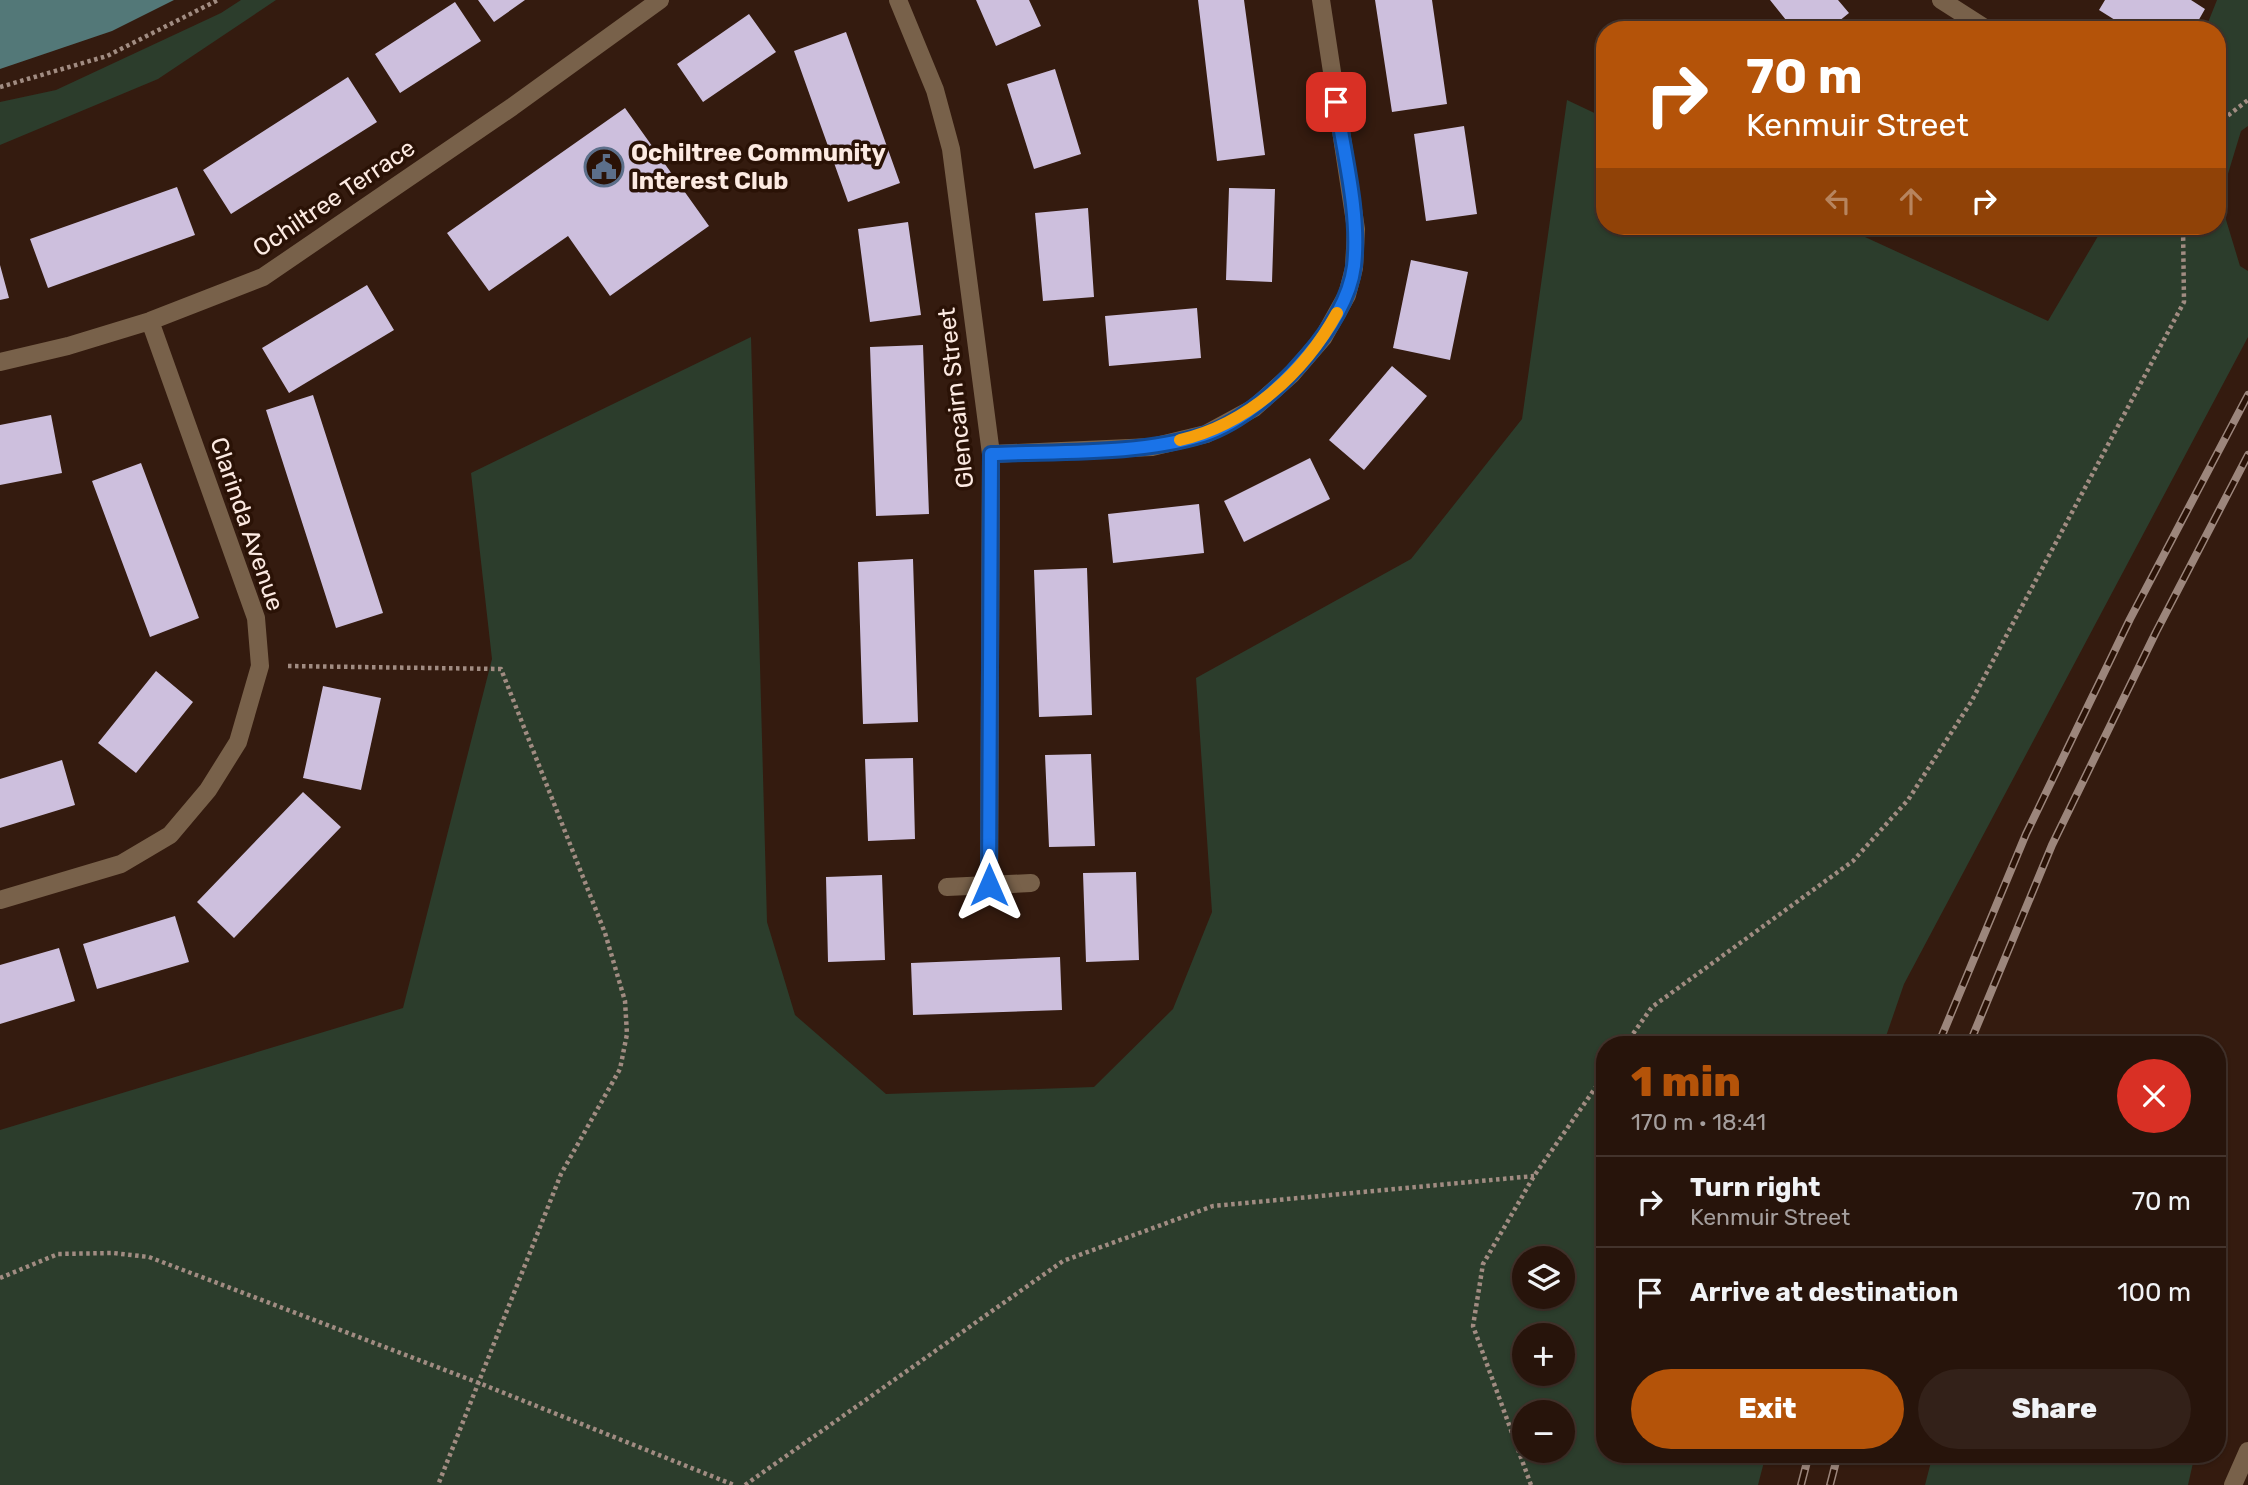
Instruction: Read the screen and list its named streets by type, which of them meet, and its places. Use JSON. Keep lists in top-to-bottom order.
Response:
{
  "streets": {
    "street": ["Ochiltree Terrace", "Glencairn Street", "Clarinda Avenue"]
  },
  "crossings": [
    ["Ochiltree Terrace", "Clarinda Avenue"]
  ],
  "places": {
    "public building": ["Ochiltree Community Interest Club"]
  },
  "page": {
    "turn": ["70 m", "Kenmuir Street"],
    "heading": ["1 min", "170 m · 18:41"],
    "list": [
      {
        "name": "Turn right",
        "note": "Kenmuir Street",
        "value": "70 m"
      },
      {
        "name": "Arrive at destination",
        "value": "100 m"
      }
    ],
    "map_buttons": ["+", "−"],
    "buttons": ["Exit", "Share"]
  }
}
